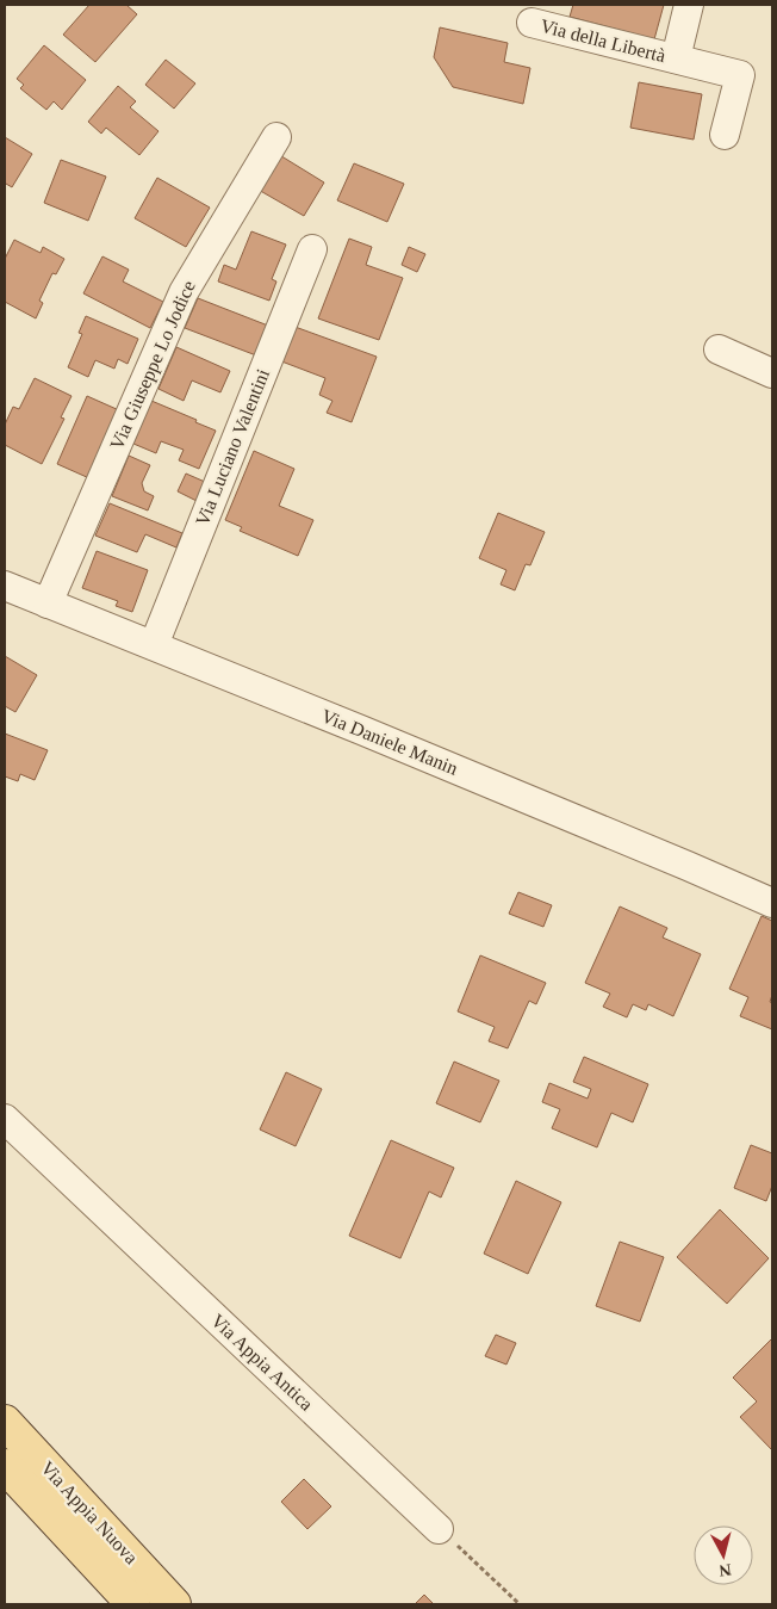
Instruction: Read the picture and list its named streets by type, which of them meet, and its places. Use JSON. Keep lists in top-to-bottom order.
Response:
{
  "streets": {
    "main road": ["Via Appia Nuova"],
    "street": [
      "Via della Libertà",
      "Via Giuseppe Lo Jodice",
      "Via Luciano Valentini",
      "Via Daniele Manin",
      "Via Appia Antica"
    ]
  },
  "crossings": [
    ["Via Giuseppe Lo Jodice", "Via Daniele Manin"],
    ["Via Luciano Valentini", "Via Daniele Manin"]
  ],
  "north": "bottom"
}
